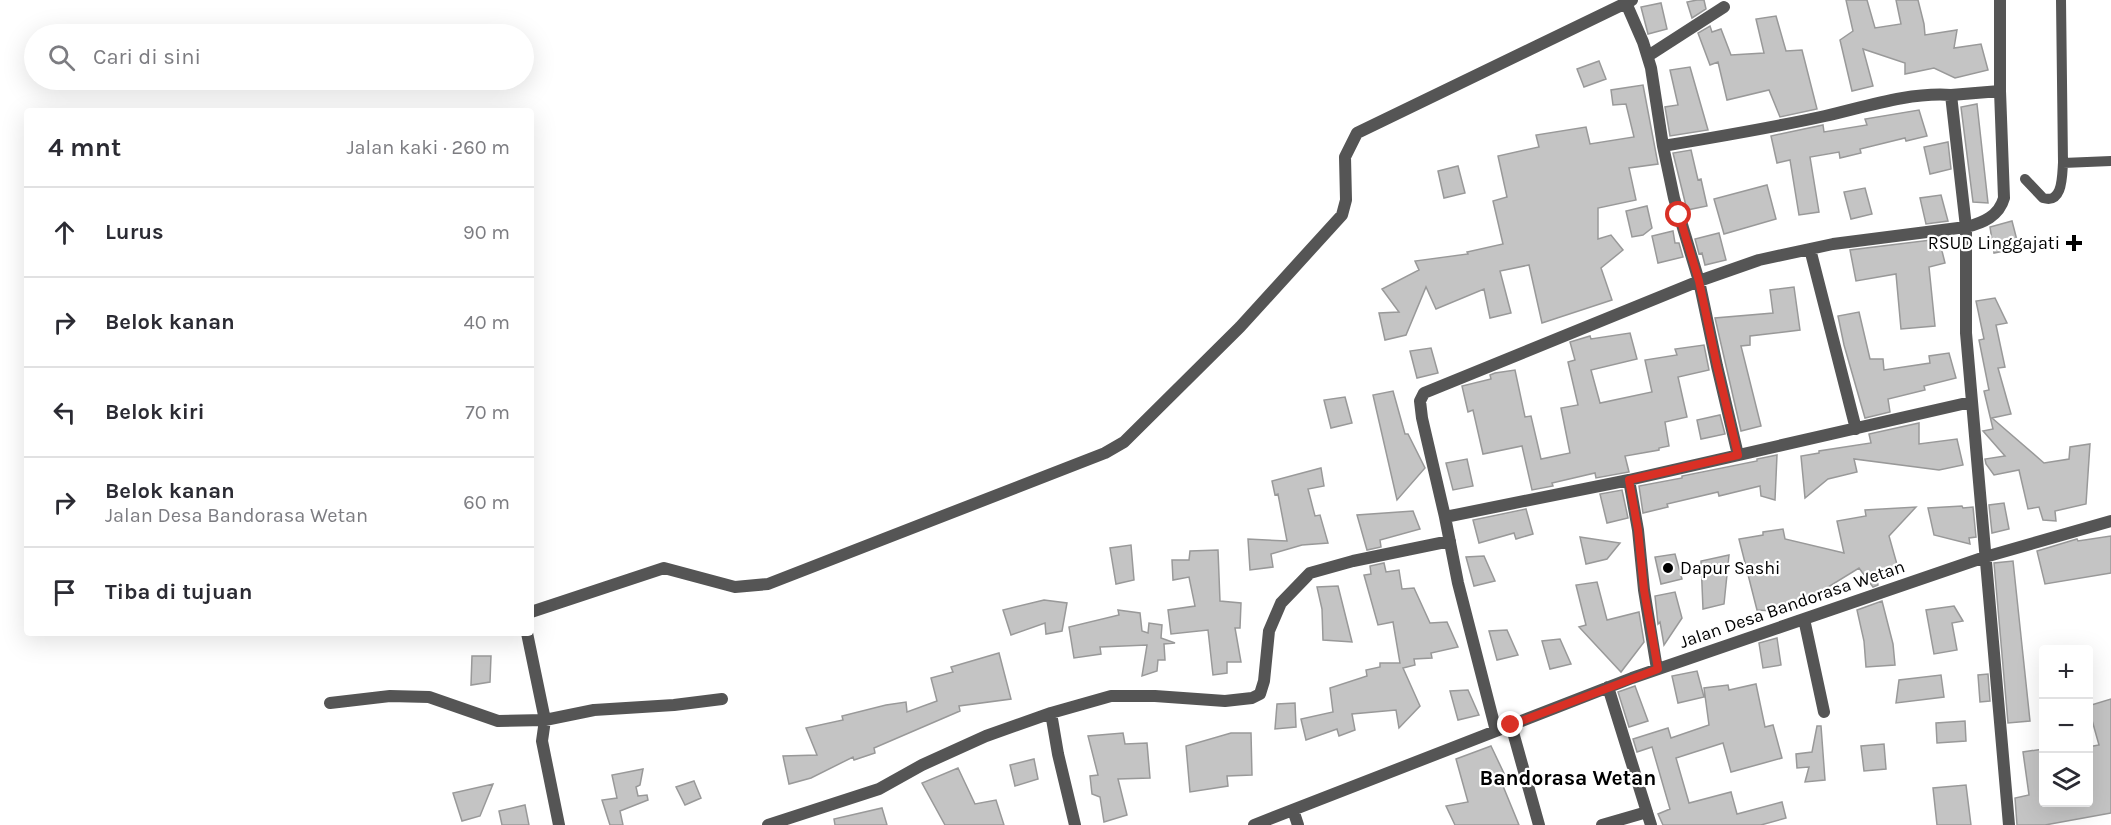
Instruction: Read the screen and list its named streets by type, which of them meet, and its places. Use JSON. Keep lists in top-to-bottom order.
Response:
{
  "streets": {
    "street": ["Jalan Desa Bandorasa Wetan"]
  },
  "districts": ["Bandorasa Wetan"],
  "places": {
    "health": ["RSUD Linggajati"],
    "other": ["Dapur Sashi"]
  },
  "page": {
    "search": "Cari di sini",
    "heading": ["4 mnt", "Jalan kaki · 260 m"],
    "list": [
      ["Lurus", "90 m"],
      ["Belok kanan", "40 m"],
      ["Belok kiri", "70 m"],
      ["Belok kanan", "Jalan Desa Bandorasa Wetan", "60 m"],
      "Tiba di tujuan"
    ],
    "map_buttons": ["+", "−"]
  }
}
